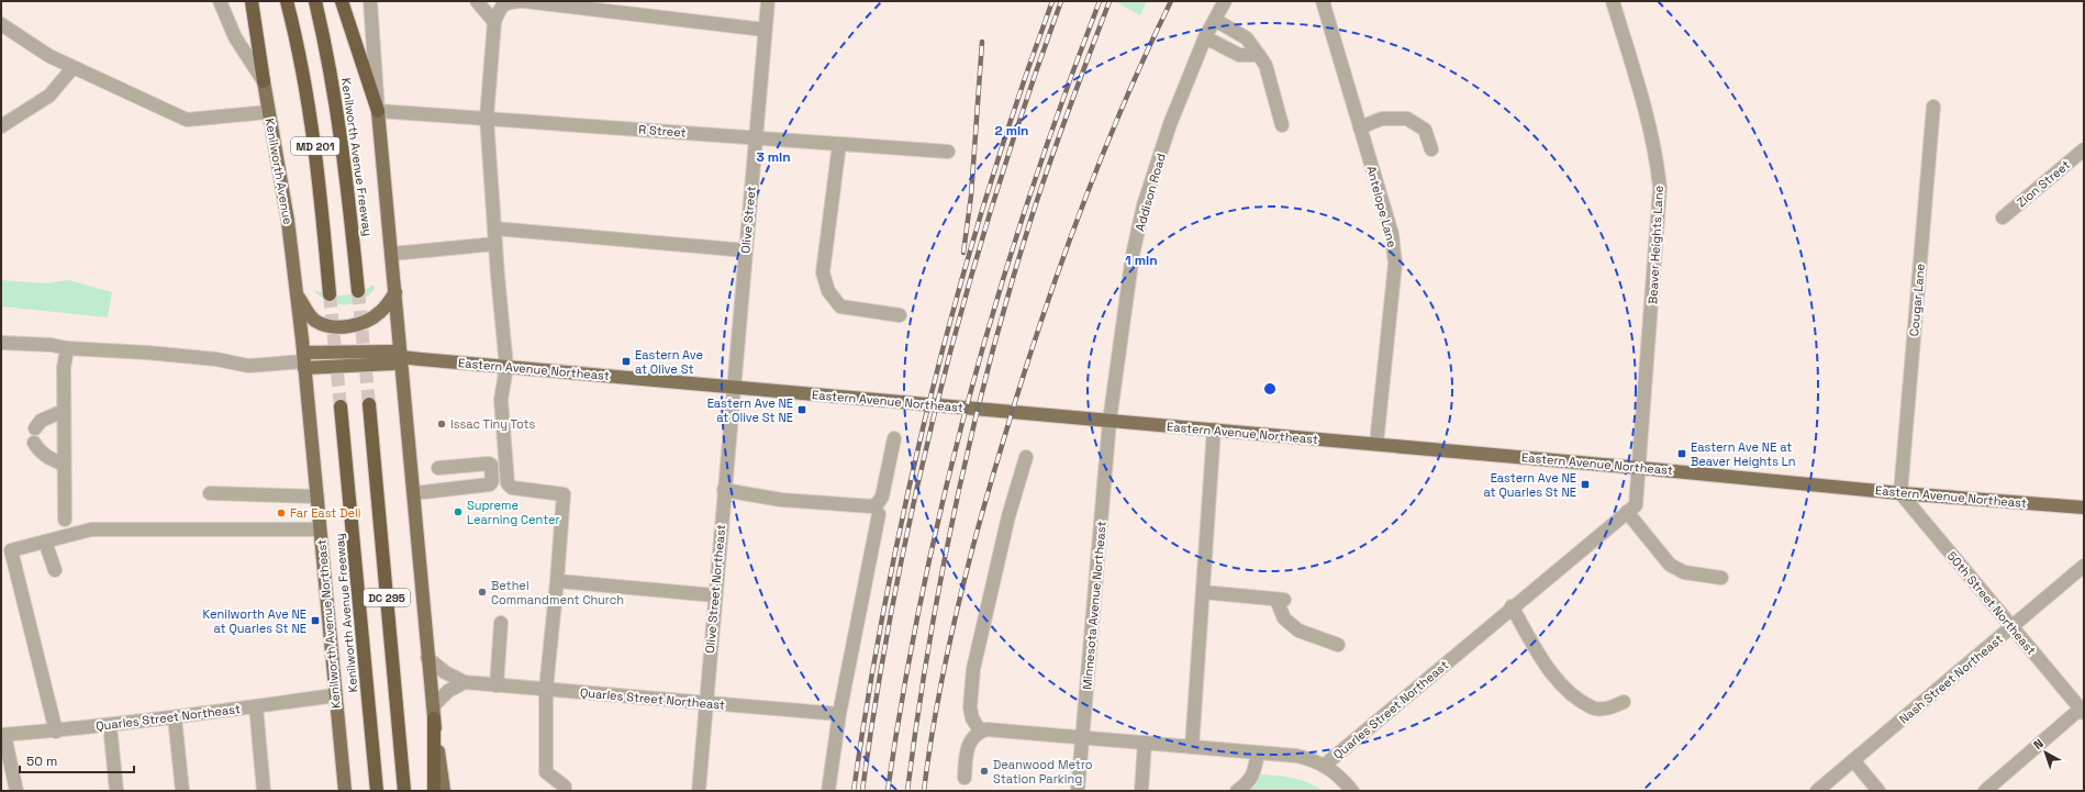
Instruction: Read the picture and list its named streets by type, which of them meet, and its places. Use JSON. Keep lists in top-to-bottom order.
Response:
{
  "streets": {
    "highway": ["MD 201", "Kenilworth Avenue Freeway", "DC 295"],
    "main road": ["Kenilworth Avenue", "Eastern Avenue Northeast", "Kenilworth Avenue Northeast"],
    "street": [
      "R Street",
      "Zion Street",
      "Addison Road",
      "Antelope Lane",
      "Olive Street",
      "Beaver Heights Lane",
      "Cougar Lane",
      "Olive Street Northeast",
      "50th Street Northeast",
      "Minnesota Avenue Northeast",
      "Nash Street Northeast",
      "Quarles Street Northeast"
    ]
  },
  "crossings": [
    ["R Street", "Olive Street"],
    ["Kenilworth Avenue", "Eastern Avenue Northeast"],
    ["Kenilworth Avenue", "Kenilworth Avenue Northeast"],
    ["Addison Road", "Eastern Avenue Northeast"],
    ["Addison Road", "Minnesota Avenue Northeast"],
    ["Antelope Lane", "Eastern Avenue Northeast"],
    ["Olive Street", "Eastern Avenue Northeast"],
    ["Olive Street", "Olive Street Northeast"],
    ["Beaver Heights Lane", "Eastern Avenue Northeast"],
    ["Beaver Heights Lane", "Quarles Street Northeast"],
    ["Cougar Lane", "Eastern Avenue Northeast"],
    ["Cougar Lane", "50th Street Northeast"],
    ["Eastern Avenue Northeast", "Olive Street Northeast"],
    ["Eastern Avenue Northeast", "50th Street Northeast"],
    ["Eastern Avenue Northeast", "Minnesota Avenue Northeast"],
    ["Eastern Avenue Northeast", "Kenilworth Avenue Northeast"],
    ["Eastern Avenue Northeast", "Quarles Street Northeast"],
    ["Olive Street Northeast", "Quarles Street Northeast"],
    ["50th Street Northeast", "Nash Street Northeast"],
    ["Minnesota Avenue Northeast", "Quarles Street Northeast"],
    ["Kenilworth Avenue Northeast", "Quarles Street Northeast"]
  ],
  "places": {
    "transit": [
      "Eastern Ave at Olive St",
      "Eastern Ave NE at Olive St NE",
      "Eastern Ave NE at Beaver Heights Ln",
      "Eastern Ave NE at Quarles St NE",
      "Kenilworth Ave NE at Quarles St NE"
    ],
    "other": [
      "Issac Tiny Tots",
      "Supreme Learning Center",
      "Far East Deli",
      "Bethel Commandment Church",
      "Deanwood Metro Station Parking"
    ]
  },
  "scale_bar": "50 m",
  "north": "top left",
  "rings": ["2 min", "3 min", "1 min"]
}
